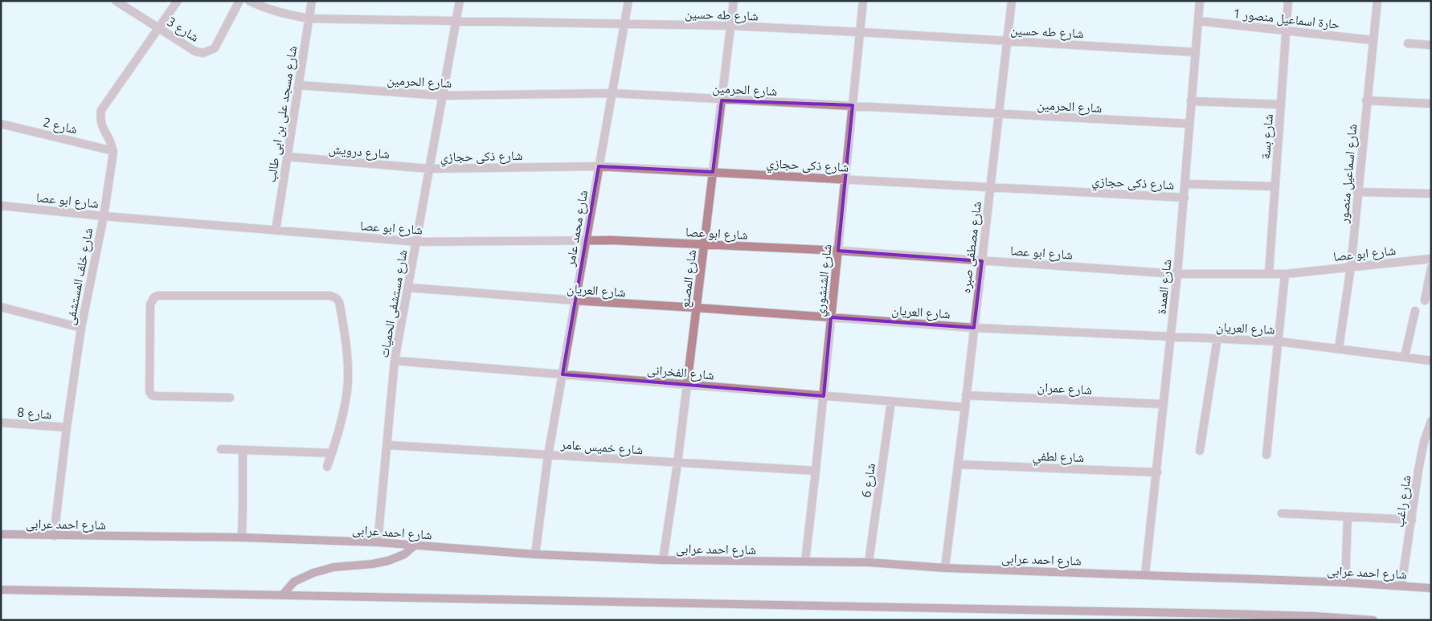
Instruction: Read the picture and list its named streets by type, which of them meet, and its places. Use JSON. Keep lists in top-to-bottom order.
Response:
{
  "streets": {
    "main road": ["شارع احمد عرابى"],
    "street": [
      "شارع طه حسين",
      "حارة اسماعيل منصور 1",
      "شارع 3",
      "شارع الحرمين",
      "شارع مسجد على بن ابى طالب",
      "شارع 2",
      "شارع بسة",
      "شارع درويش",
      "شارع ذكى حجازي",
      "شارع اسماعيل منصور",
      "شارع ابو عصا",
      "شارع محمد عامر",
      "شارع مصطفى صبره",
      "شارع خلف المستشفى",
      "شارع المصنع",
      "شارع الشنشوري",
      "شارع العمدة",
      "شارع العريان",
      "شارع مستشفى الحميات",
      "شارع الفخرانى",
      "شارع عمران",
      "شارع 8",
      "شارع خميس عامر",
      "شارع لطفي",
      "شارع 6",
      "شارع راغب"
    ]
  },
  "crossings": [
    ["شارع طه حسين", "شارع مسجد على بن ابى طالب"],
    ["شارع طه حسين", "شارع محمد عامر"],
    ["شارع طه حسين", "شارع مصطفى صبره"],
    ["شارع طه حسين", "شارع المصنع"],
    ["شارع طه حسين", "شارع الشنشوري"],
    ["شارع طه حسين", "شارع العمدة"],
    ["شارع طه حسين", "شارع مستشفى الحميات"],
    ["حارة اسماعيل منصور 1", "شارع بسة"],
    ["حارة اسماعيل منصور 1", "شارع اسماعيل منصور"],
    ["حارة اسماعيل منصور 1", "شارع العمدة"],
    ["شارع الحرمين", "شارع مسجد على بن ابى طالب"],
    ["شارع الحرمين", "شارع محمد عامر"],
    ["شارع الحرمين", "شارع مصطفى صبره"],
    ["شارع الحرمين", "شارع المصنع"],
    ["شارع الحرمين", "شارع الشنشوري"],
    ["شارع الحرمين", "شارع العمدة"],
    ["شارع الحرمين", "شارع مستشفى الحميات"],
    ["شارع مسجد على بن ابى طالب", "شارع درويش"],
    ["شارع مسجد على بن ابى طالب", "شارع ابو عصا"],
    ["شارع 2", "شارع خلف المستشفى"],
    ["شارع بسة", "شارع ابو عصا"],
    ["شارع درويش", "شارع ذكى حجازي"],
    ["شارع درويش", "شارع مستشفى الحميات"],
    ["شارع ذكى حجازي", "شارع محمد عامر"],
    ["شارع ذكى حجازي", "شارع مصطفى صبره"],
    ["شارع ذكى حجازي", "شارع المصنع"],
    ["شارع ذكى حجازي", "شارع الشنشوري"],
    ["شارع ذكى حجازي", "شارع العمدة"],
    ["شارع ذكى حجازي", "شارع مستشفى الحميات"],
    ["شارع اسماعيل منصور", "شارع ابو عصا"],
    ["شارع اسماعيل منصور", "شارع العريان"],
    ["شارع ابو عصا", "شارع محمد عامر"],
    ["شارع ابو عصا", "شارع مصطفى صبره"],
    ["شارع ابو عصا", "شارع خلف المستشفى"],
    ["شارع ابو عصا", "شارع المصنع"],
    ["شارع ابو عصا", "شارع الشنشوري"],
    ["شارع ابو عصا", "شارع العمدة"],
    ["شارع ابو عصا", "شارع مستشفى الحميات"],
    ["شارع محمد عامر", "شارع العريان"],
    ["شارع محمد عامر", "شارع الفخرانى"],
    ["شارع محمد عامر", "شارع خميس عامر"],
    ["شارع محمد عامر", "شارع احمد عرابى"],
    ["شارع مصطفى صبره", "شارع العريان"],
    ["شارع مصطفى صبره", "شارع الفخرانى"],
    ["شارع مصطفى صبره", "شارع عمران"],
    ["شارع مصطفى صبره", "شارع لطفي"],
    ["شارع مصطفى صبره", "شارع احمد عرابى"],
    ["شارع خلف المستشفى", "شارع 8"],
    ["شارع خلف المستشفى", "شارع احمد عرابى"],
    ["شارع المصنع", "شارع العريان"],
    ["شارع المصنع", "شارع الفخرانى"],
    ["شارع المصنع", "شارع خميس عامر"],
    ["شارع المصنع", "شارع احمد عرابى"],
    ["شارع الشنشوري", "شارع العريان"],
    ["شارع الشنشوري", "شارع الفخرانى"],
    ["شارع الشنشوري", "شارع خميس عامر"],
    ["شارع الشنشوري", "شارع احمد عرابى"],
    ["شارع العمدة", "شارع العريان"],
    ["شارع العمدة", "شارع عمران"],
    ["شارع العمدة", "شارع لطفي"],
    ["شارع العمدة", "شارع احمد عرابى"],
    ["شارع العريان", "شارع مستشفى الحميات"],
    ["شارع مستشفى الحميات", "شارع الفخرانى"],
    ["شارع مستشفى الحميات", "شارع خميس عامر"],
    ["شارع مستشفى الحميات", "شارع احمد عرابى"],
    ["شارع الفخرانى", "شارع 6"],
    ["شارع 6", "شارع احمد عرابى"],
    ["شارع راغب", "شارع احمد عرابى"]
  ]
}
